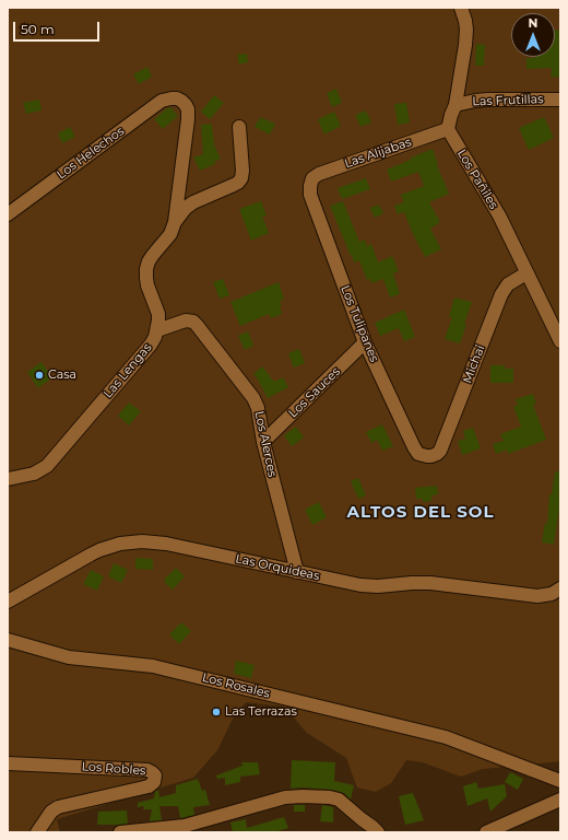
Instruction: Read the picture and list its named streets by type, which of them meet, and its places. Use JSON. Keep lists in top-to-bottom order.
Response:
{
  "streets": {
    "street": [
      "Las Frutillas",
      "Los Helechos",
      "Las Alijabas",
      "Los Pañiles",
      "Los Tulipanes",
      "Michai",
      "Las Lengas",
      "Los Sauces",
      "Los Alerces",
      "Las Orquideas",
      "Los Rosales",
      "Los Robles"
    ]
  },
  "crossings": [
    ["Los Helechos", "Las Lengas"],
    ["Las Alijabas", "Los Pañiles"],
    ["Las Alijabas", "Los Tulipanes"],
    ["Los Pañiles", "Michai"],
    ["Los Tulipanes", "Michai"],
    ["Los Tulipanes", "Los Sauces"],
    ["Las Lengas", "Los Alerces"],
    ["Los Sauces", "Los Alerces"],
    ["Los Alerces", "Las Orquideas"]
  ],
  "districts": ["ALTOS DEL SOL"],
  "places": ["Casa", "Las Terrazas"],
  "scale_bar": "50 m",
  "north": "top"
}
